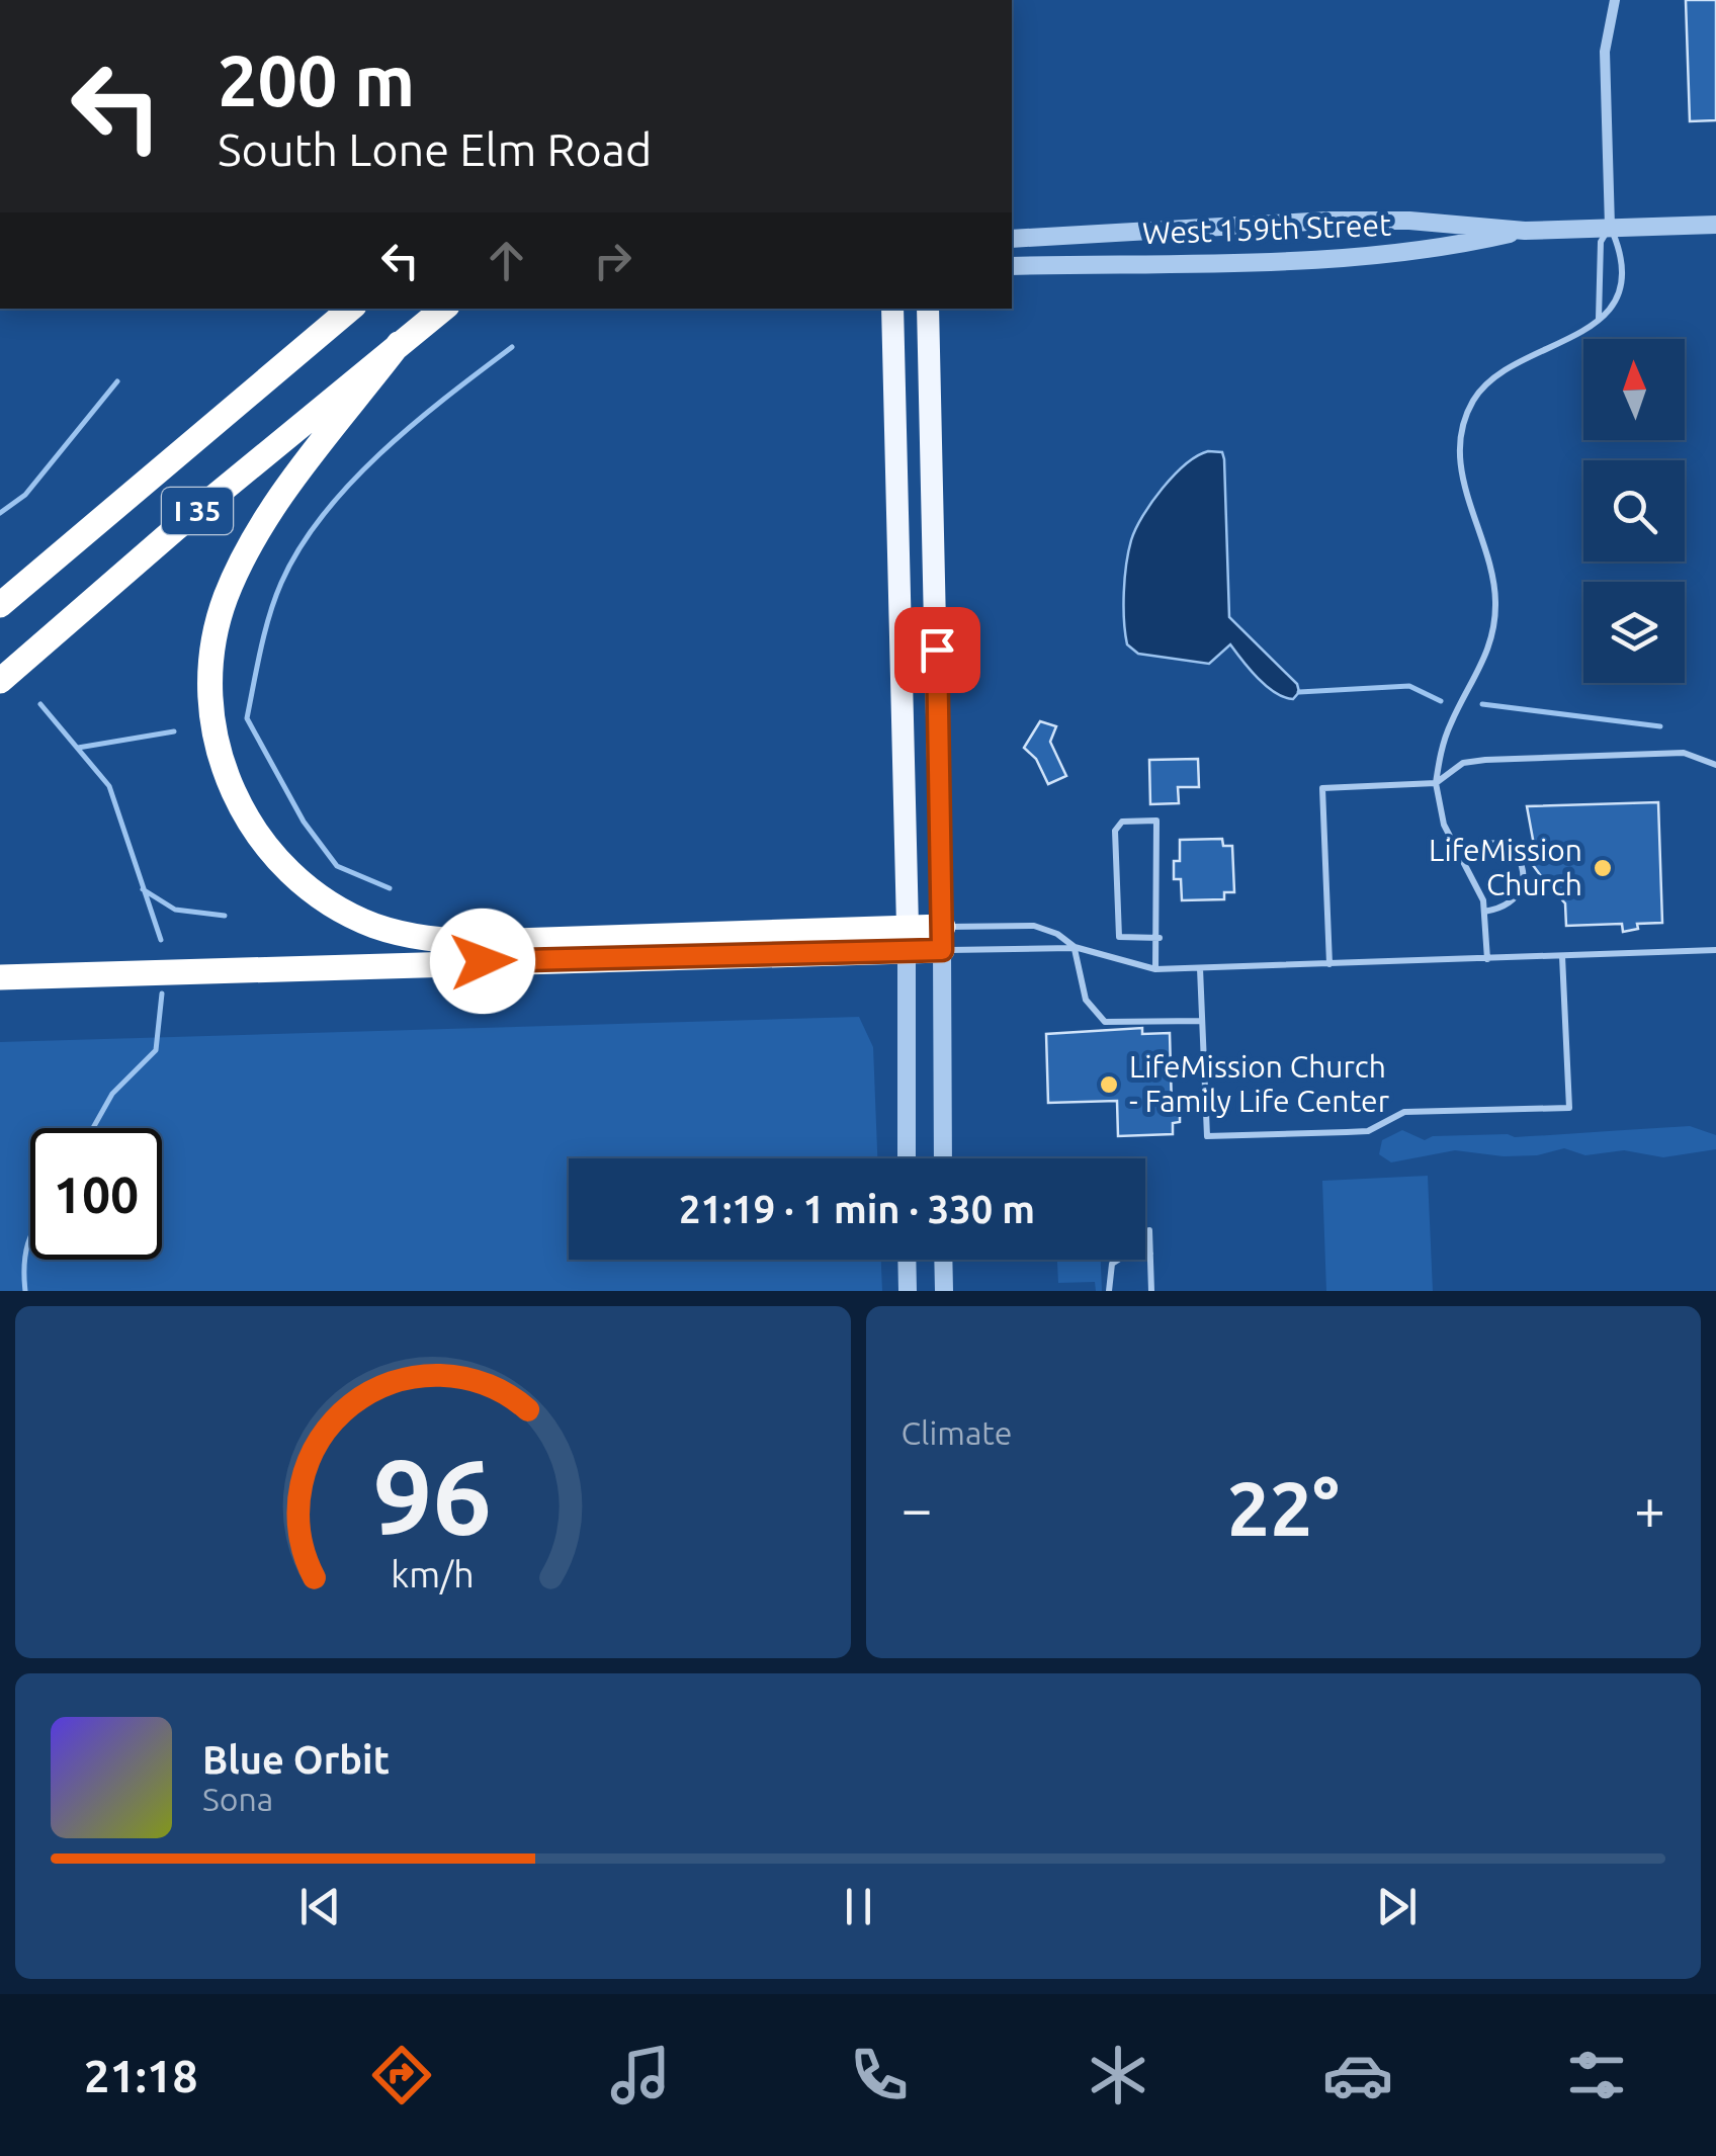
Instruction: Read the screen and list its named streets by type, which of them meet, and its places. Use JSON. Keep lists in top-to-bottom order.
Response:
{
  "streets": {
    "highway": ["I 35"],
    "street": ["West 159th Street"]
  },
  "places": ["LifeMission Church", "LifeMission Church - Family Life Center"],
  "north": "top",
  "page": {
    "turn": ["200 m", "South Lone Elm Road"],
    "limit": "100",
    "trip": "21:19 · 1 min · 330 m",
    "tile": "Climate",
    "heat": ["−", "22°", "+"],
    "song": ["Blue Orbit", "Sona"],
    "tabs": "21:18",
    "gauge": ["96", "km/h"]
  }
}
